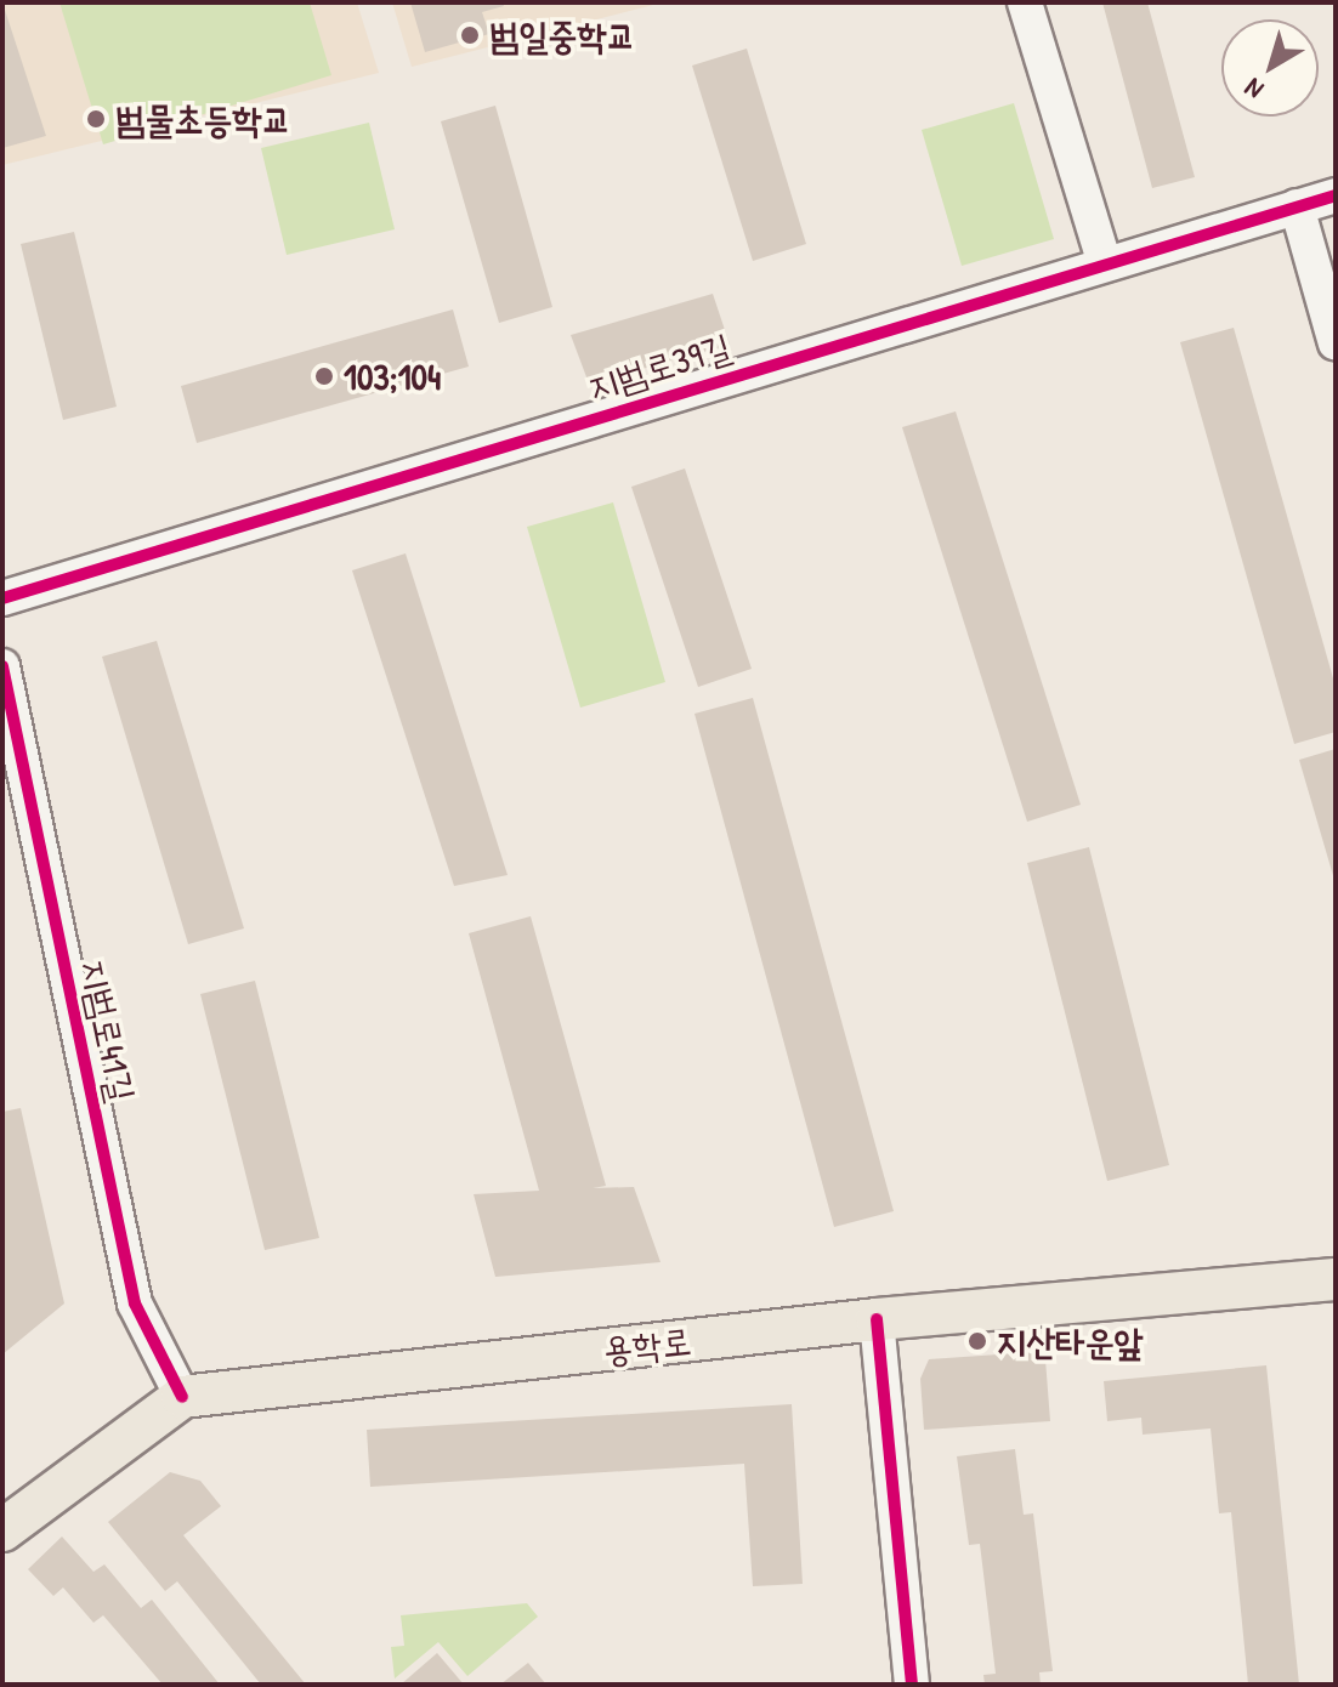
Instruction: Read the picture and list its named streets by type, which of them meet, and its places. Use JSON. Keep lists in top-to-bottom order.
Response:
{
  "streets": {
    "main road": ["용학로"],
    "street": ["지범로39길", "지범로41길"]
  },
  "crossings": [
    ["지범로41길", "용학로"]
  ],
  "places": [
    "범일중학교",
    "범물초등학교",
    "103;104",
    "지산타운앞"
  ],
  "north": "bottom left"
}
